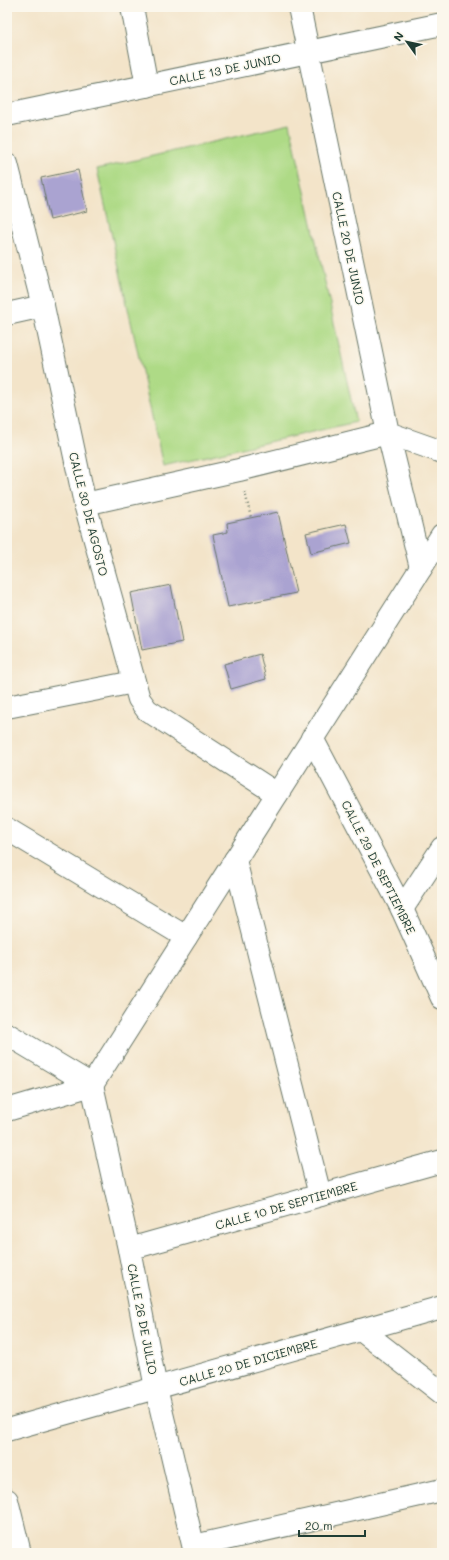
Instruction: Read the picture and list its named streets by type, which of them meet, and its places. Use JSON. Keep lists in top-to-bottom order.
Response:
{
  "streets": {
    "street": [
      "CALLE 13 DE JUNIO",
      "CALLE 20 DE JUNIO",
      "CALLE 30 DE AGOSTO",
      "CALLE 29 DE SEPTIEMBRE",
      "CALLE 10 DE SEPTIEMBRE",
      "CALLE 26 DE JULIO",
      "CALLE 20 DE DICIEMBRE"
    ]
  },
  "crossings": [
    ["CALLE 13 DE JUNIO", "CALLE 20 DE JUNIO"],
    ["CALLE 10 DE SEPTIEMBRE", "CALLE 26 DE JULIO"],
    ["CALLE 26 DE JULIO", "CALLE 20 DE DICIEMBRE"]
  ],
  "scale_bar": "20 m",
  "north": "top left"
}
